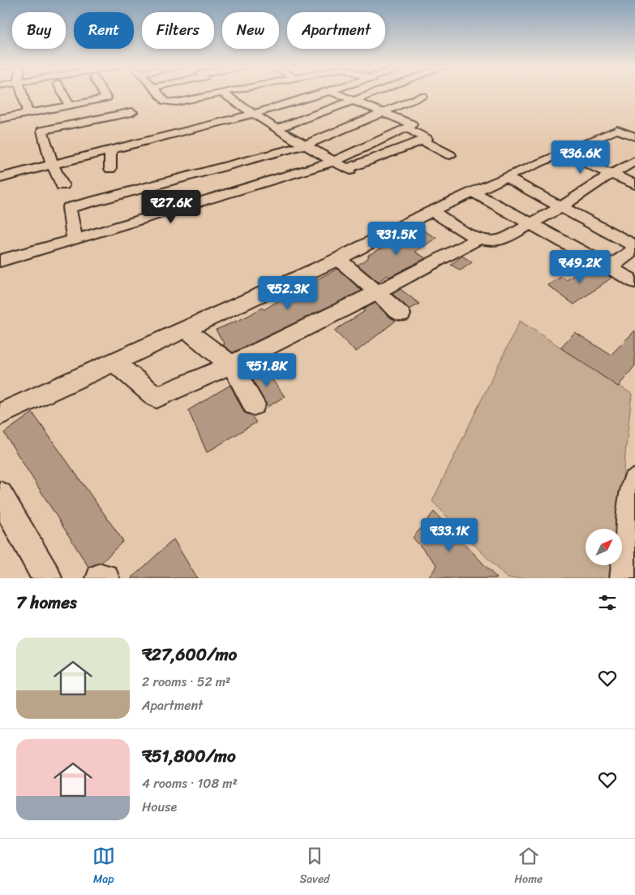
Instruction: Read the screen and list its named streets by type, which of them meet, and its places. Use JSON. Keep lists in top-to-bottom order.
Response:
{
  "north": "top right",
  "page": {
    "chip": [
      "Buy",
      "Rent",
      "Filters",
      "New",
      "Apartment"
    ],
    "price": [
      "₹36.6K",
      "₹27.6K",
      "₹31.5K",
      "₹49.2K",
      "₹52.3K",
      "₹51.8K",
      "₹33.1K"
    ],
    "heading": "7 homes",
    "list": [
      {
        "name": "₹27,600/mo",
        "note": "2 rooms · 52 m² · Apartment"
      },
      {
        "name": "₹51,800/mo",
        "note": "4 rooms · 108 m² · House"
      }
    ],
    "tabs": ["Map", "Saved", "Home"]
  }
}
